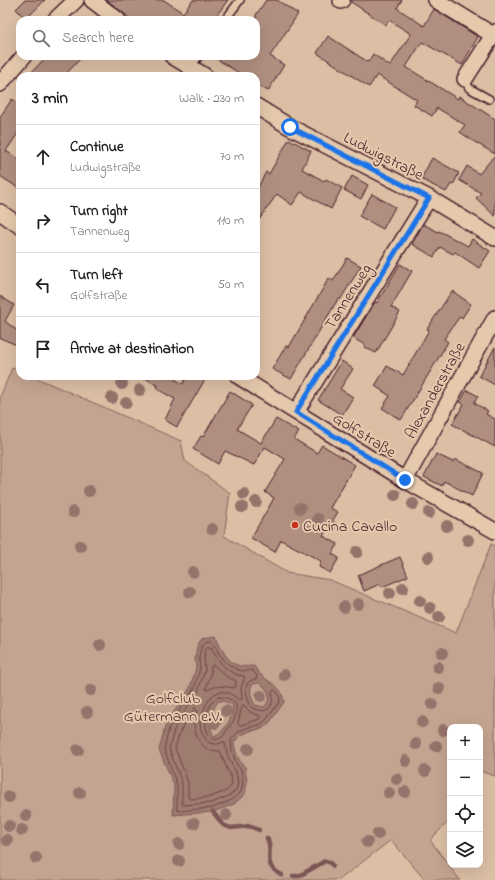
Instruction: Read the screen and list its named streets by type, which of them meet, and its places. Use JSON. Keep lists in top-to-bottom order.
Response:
{
  "streets": {
    "street": [
      "Ludwigstraße",
      "Tannenweg",
      "Alexanderstraße",
      "Golfstraße"
    ]
  },
  "crossings": [
    ["Ludwigstraße", "Tannenweg"],
    ["Tannenweg", "Golfstraße"],
    ["Alexanderstraße", "Golfstraße"]
  ],
  "parks": ["Golfclub Gütermann e.V."],
  "places": ["Cucina Cavallo"],
  "page": {
    "search": "Search here",
    "heading": ["3 min", "Walk · 230 m"],
    "list": [
      ["Continue", "Ludwigstraße", "70 m"],
      ["Turn right", "Tannenweg", "110 m"],
      ["Turn left", "Golfstraße", "50 m"],
      "Arrive at destination"
    ],
    "map_buttons": ["+", "−"]
  }
}
